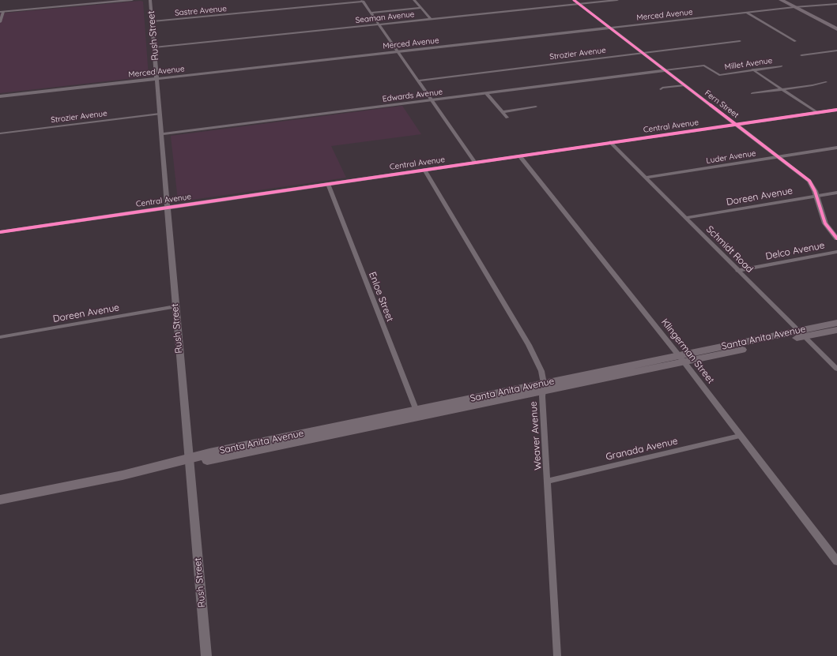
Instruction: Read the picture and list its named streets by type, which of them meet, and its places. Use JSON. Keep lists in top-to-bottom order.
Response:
{
  "streets": {
    "main road": ["Santa Anita Avenue"],
    "street": [
      "Sastre Avenue",
      "Merced Avenue",
      "Seaman Avenue",
      "Rush Street",
      "Strozier Avenue",
      "Millet Avenue",
      "Edwards Avenue",
      "Fern Street",
      "Central Avenue",
      "Luder Avenue",
      "Doreen Avenue",
      "Schmidt Road",
      "Delco Avenue",
      "Enloe Street",
      "Klingerman Street",
      "Weaver Avenue",
      "Granada Avenue"
    ]
  },
  "crossings": [
    ["Sastre Avenue", "Rush Street"],
    ["Merced Avenue", "Rush Street"],
    ["Merced Avenue", "Fern Street"],
    ["Seaman Avenue", "Rush Street"],
    ["Seaman Avenue", "Fern Street"],
    ["Rush Street", "Strozier Avenue"],
    ["Rush Street", "Edwards Avenue"],
    ["Rush Street", "Central Avenue"],
    ["Rush Street", "Doreen Avenue"],
    ["Rush Street", "Santa Anita Avenue"],
    ["Strozier Avenue", "Fern Street"],
    ["Millet Avenue", "Edwards Avenue"],
    ["Millet Avenue", "Fern Street"],
    ["Edwards Avenue", "Fern Street"],
    ["Fern Street", "Central Avenue"],
    ["Fern Street", "Luder Avenue"],
    ["Fern Street", "Doreen Avenue"],
    ["Central Avenue", "Schmidt Road"],
    ["Central Avenue", "Enloe Street"],
    ["Central Avenue", "Klingerman Street"],
    ["Central Avenue", "Weaver Avenue"],
    ["Luder Avenue", "Schmidt Road"],
    ["Doreen Avenue", "Schmidt Road"],
    ["Schmidt Road", "Delco Avenue"],
    ["Schmidt Road", "Santa Anita Avenue"],
    ["Enloe Street", "Santa Anita Avenue"],
    ["Santa Anita Avenue", "Klingerman Street"],
    ["Santa Anita Avenue", "Weaver Avenue"],
    ["Klingerman Street", "Granada Avenue"],
    ["Weaver Avenue", "Granada Avenue"]
  ]
}
